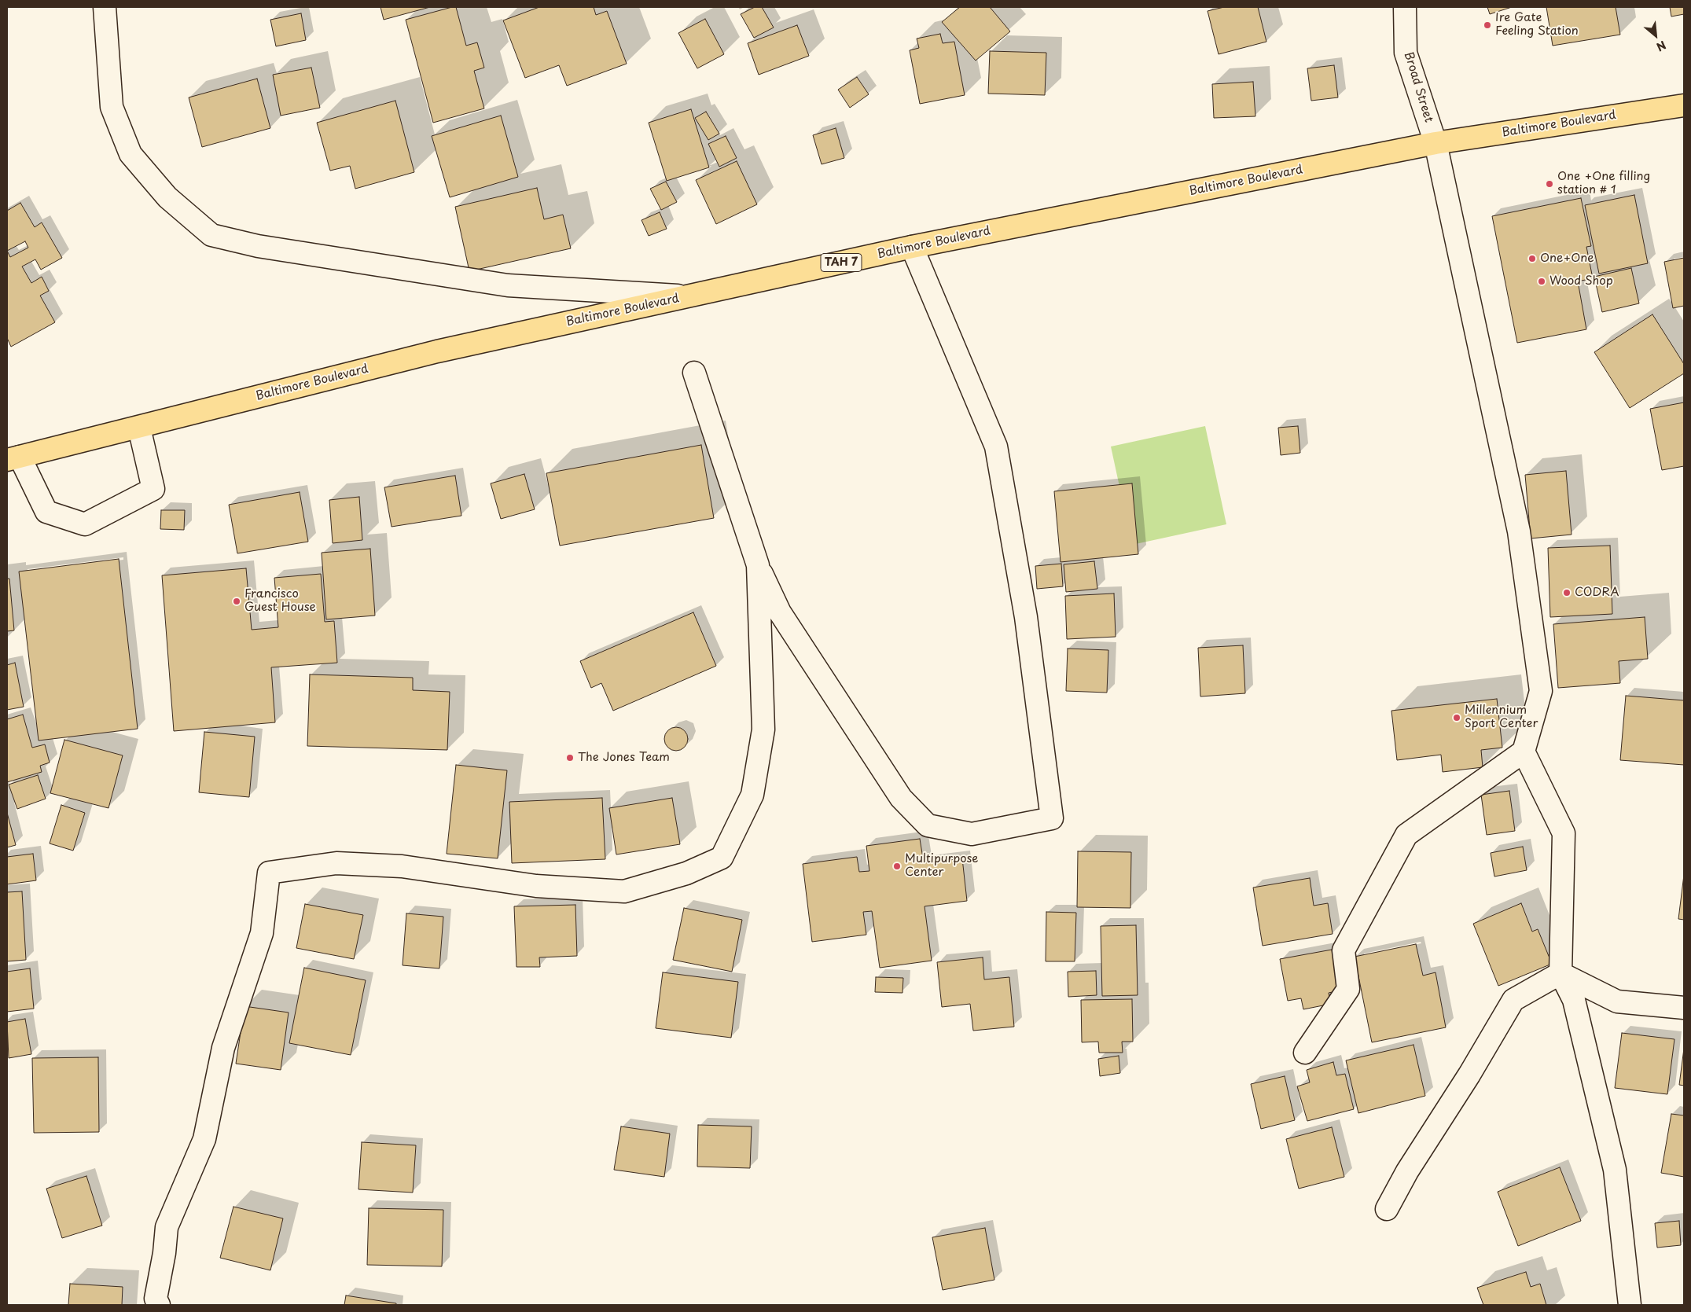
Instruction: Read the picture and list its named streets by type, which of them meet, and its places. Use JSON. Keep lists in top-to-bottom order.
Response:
{
  "streets": {
    "highway": ["Baltimore Boulevard", "TAH 7"],
    "street": ["Broad Street"]
  },
  "crossings": [
    ["Broad Street", "Baltimore Boulevard"]
  ],
  "places": [
    "Ire Gate Feeling Station",
    "One +One filling station # 1",
    "One+One",
    "Wood Shop",
    "CODRA",
    "Francisco Guest House",
    "Millennium Sport Center",
    "The Jones Team",
    "Multipurpose Center"
  ],
  "north": "bottom right"
}
